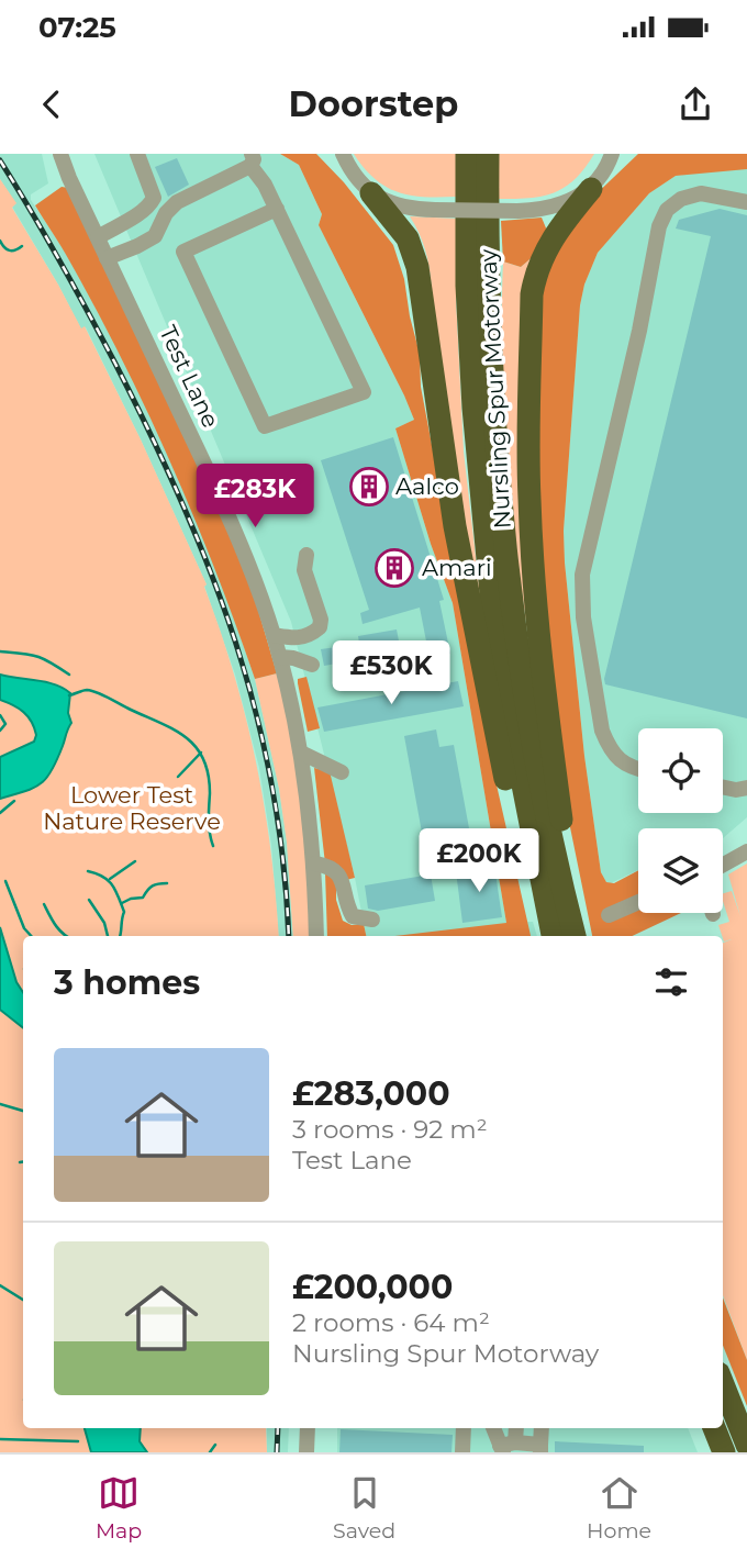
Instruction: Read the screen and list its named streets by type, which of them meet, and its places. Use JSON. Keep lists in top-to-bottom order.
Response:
{
  "streets": {
    "highway": ["Nursling Spur Motorway"],
    "street": ["Test Lane"]
  },
  "parks": ["Lower Test Nature Reserve"],
  "places": {
    "building": ["Aalco", "Amari"]
  },
  "page": {
    "status": "07:25",
    "header": "Doorstep",
    "price": ["£283K", "£530K", "£200K"],
    "heading": "3 homes",
    "list": [
      {
        "name": "£283,000",
        "note": "3 rooms · 92 m² · Test Lane"
      },
      {
        "name": "£200,000",
        "note": "2 rooms · 64 m² · Nursling Spur Motorway"
      }
    ],
    "tabs": ["Map", "Saved", "Home"]
  }
}
